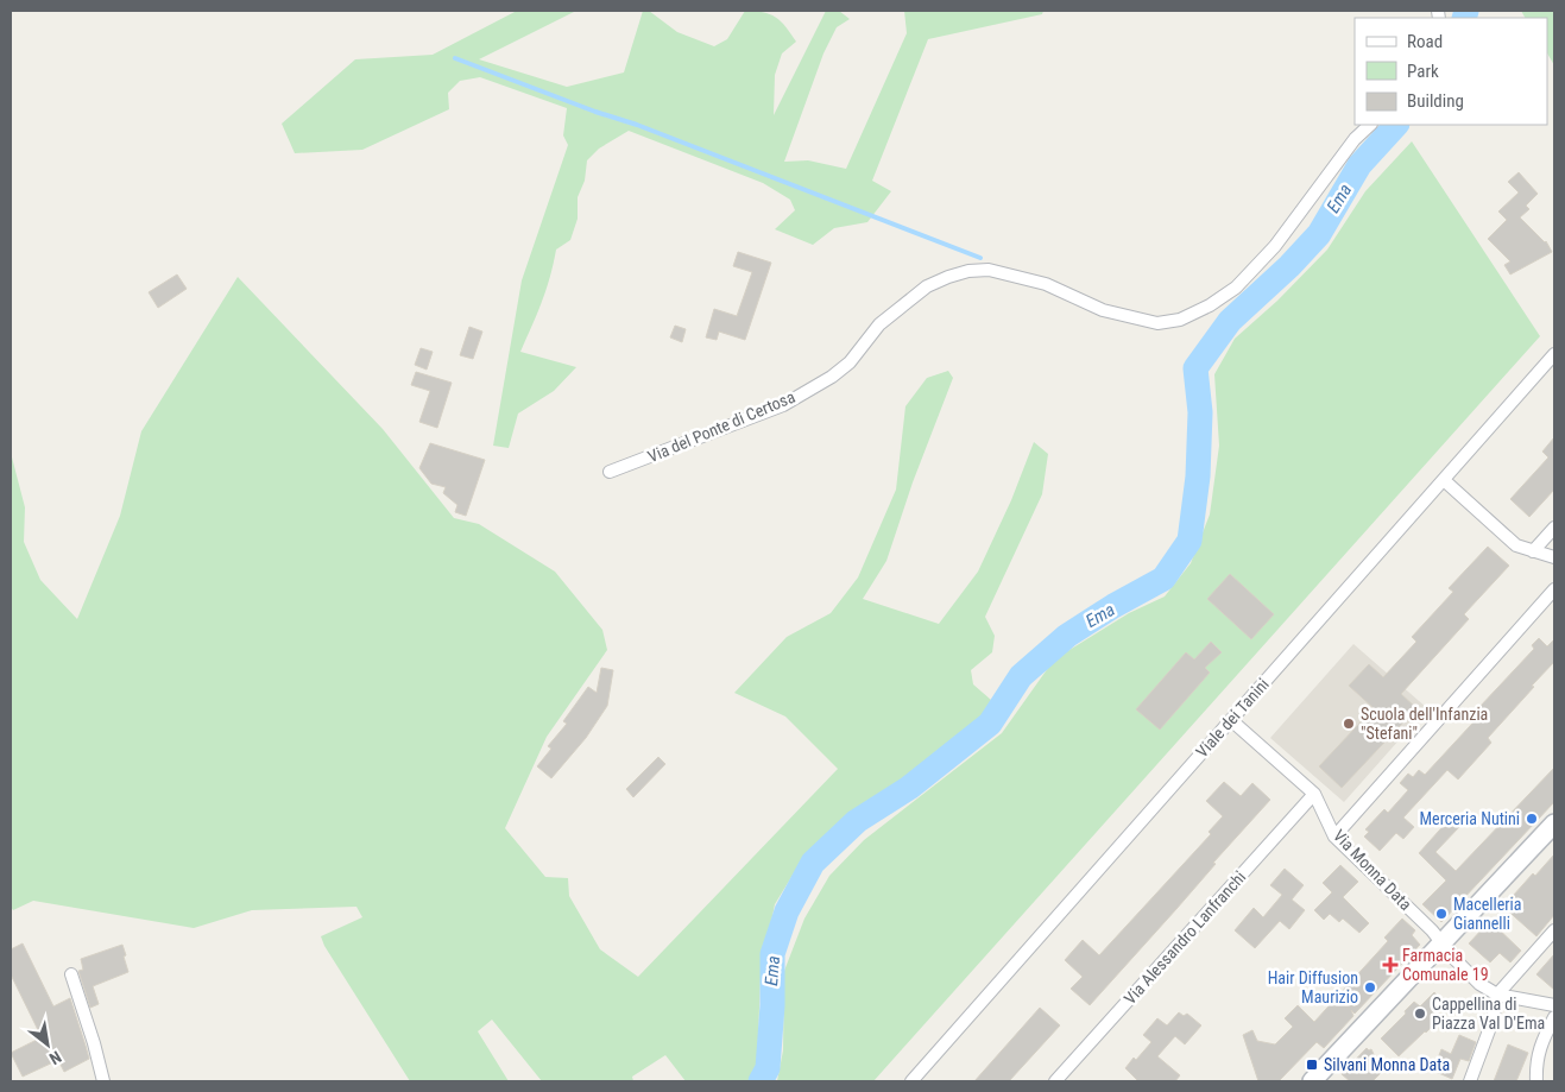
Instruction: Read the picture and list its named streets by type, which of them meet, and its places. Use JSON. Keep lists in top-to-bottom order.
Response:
{
  "streets": {
    "street": [
      "Via del Ponte di Certosa",
      "Viale dei Tanini",
      "Via Monna Data",
      "Via Alessandro Lanfranchi"
    ]
  },
  "crossings": [
    ["Viale dei Tanini", "Via Monna Data"],
    ["Via Monna Data", "Via Alessandro Lanfranchi"]
  ],
  "water": ["Ema"],
  "places": {
    "other": [
      "Scuola dell'Infanzia \"Stefani\"",
      "Merceria Nutini",
      "Macelleria Giannelli",
      "Hair Diffusion Maurizio",
      "Cappellina di Piazza Val D'Ema"
    ],
    "health": ["Farmacia Comunale 19"],
    "transit": ["Silvani Monna Data"]
  },
  "legend": ["Road", "Park", "Building"],
  "north": "bottom right"
}
